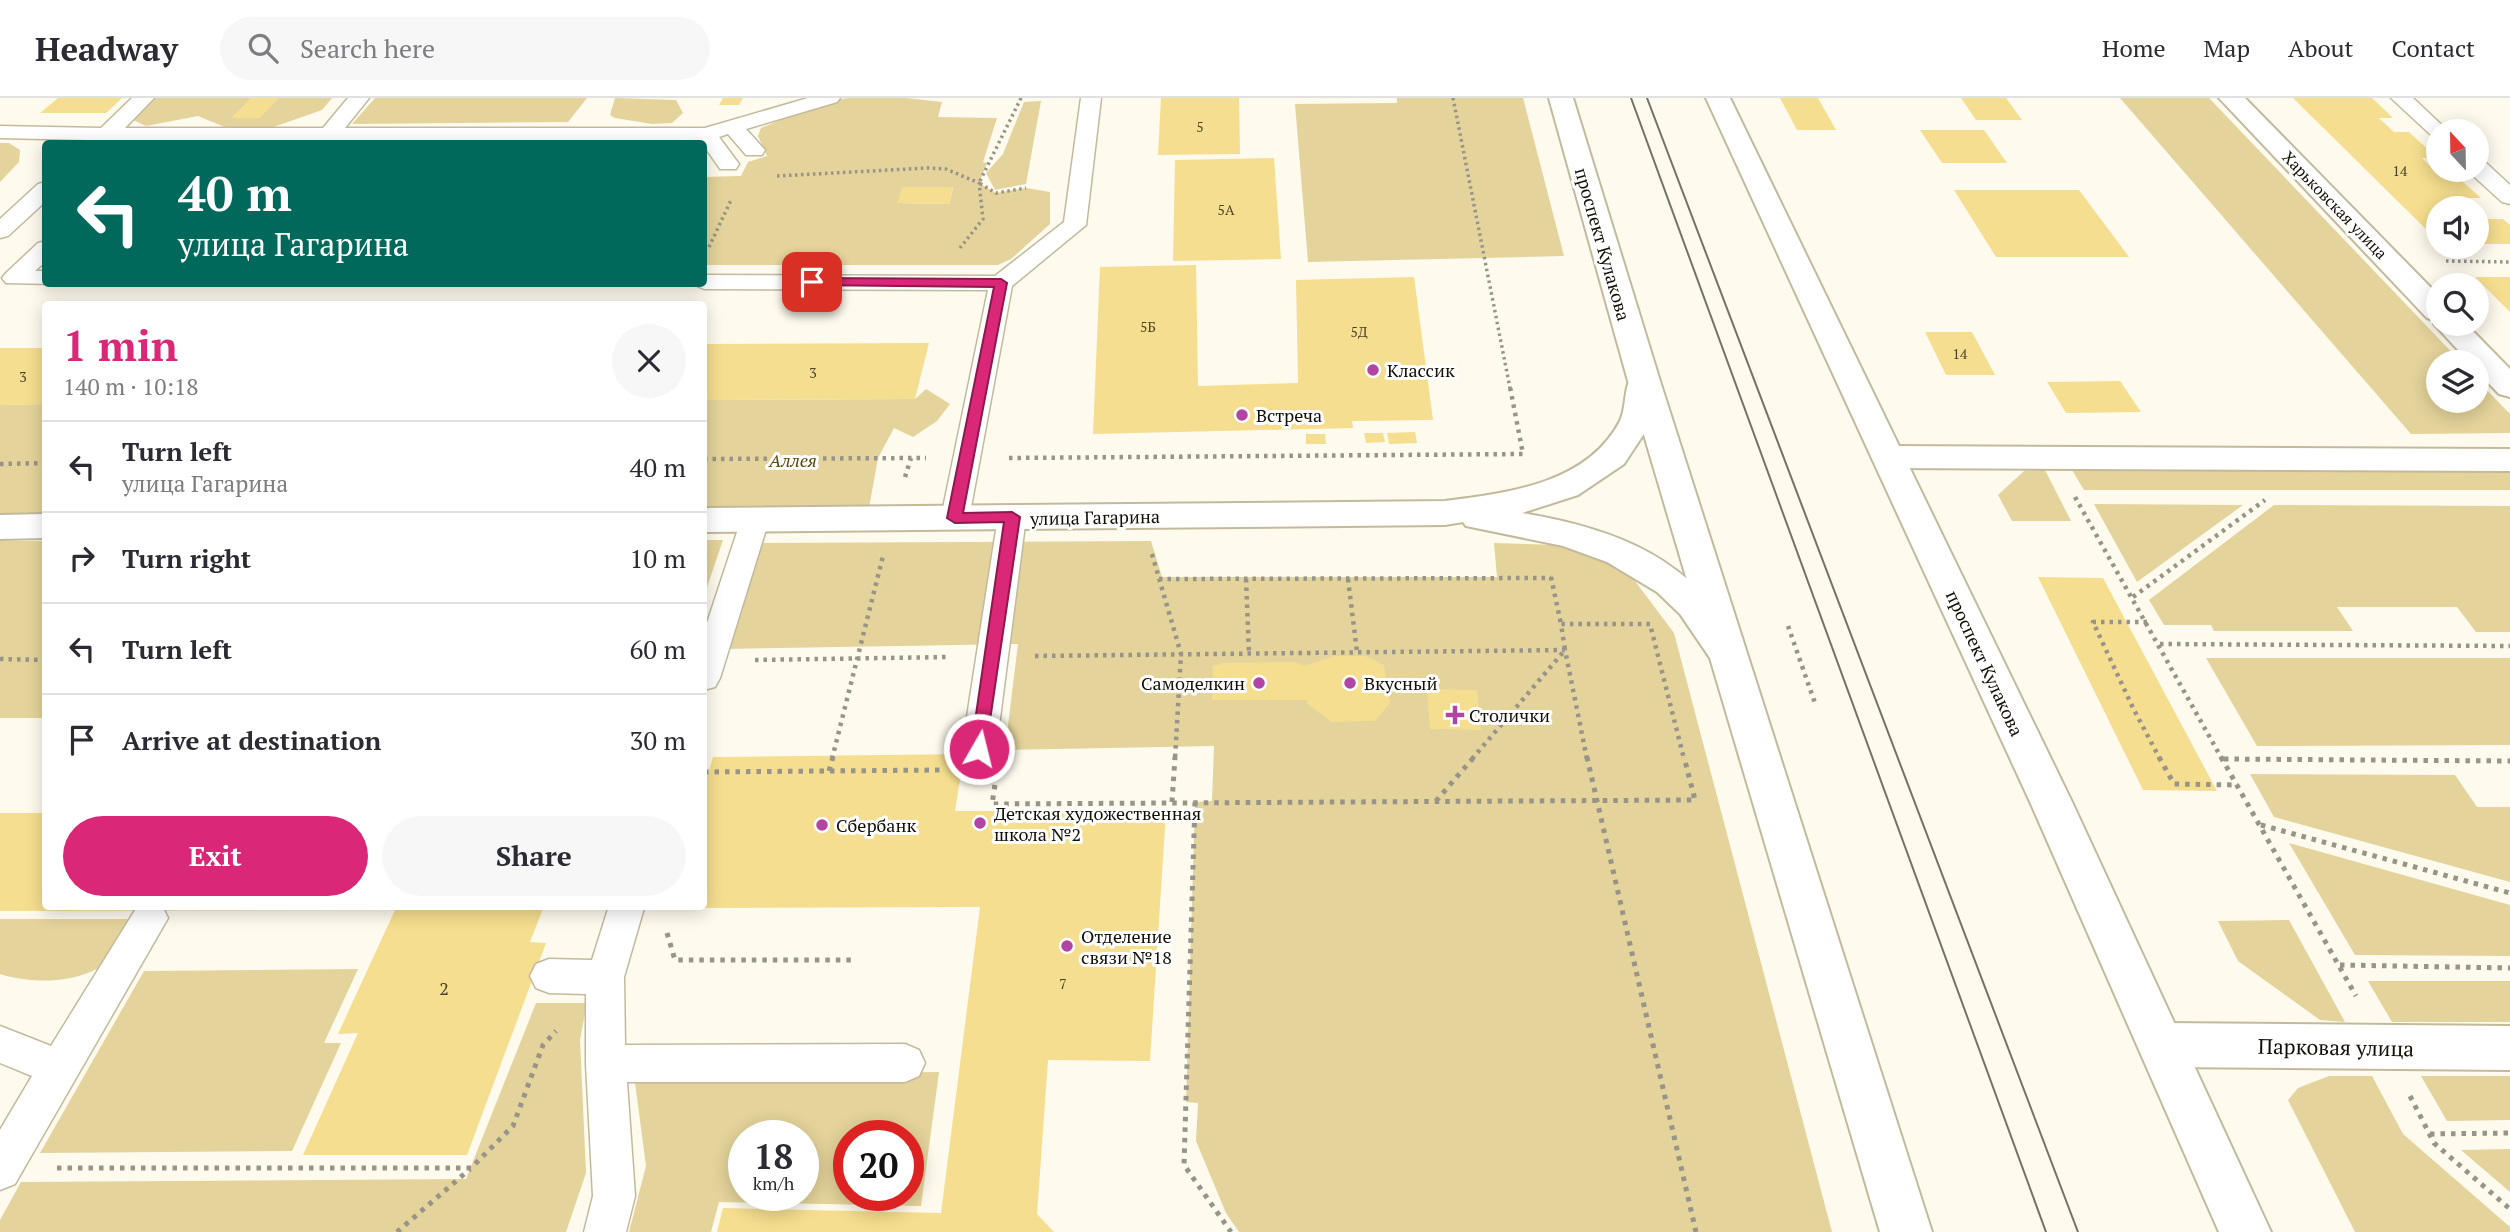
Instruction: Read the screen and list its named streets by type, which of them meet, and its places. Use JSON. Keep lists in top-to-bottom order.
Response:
{
  "streets": {
    "main road": [
      "Харьковская улица",
      "проспект Кулакова",
      "улица Гагарина",
      "Парковая улица"
    ]
  },
  "crossings": [
    ["проспект Кулакова", "Парковая улица"]
  ],
  "parks": ["Аллея"],
  "places": {
    "other": [
      "Классик",
      "Встреча",
      "Самоделкин",
      "Вкусный",
      "Детская художественная школа №2",
      "Сбербанк",
      "Отделение связи №18"
    ],
    "health": ["Столички"]
  },
  "house_numbers": [
    "5",
    "14",
    "5А",
    "5Б",
    "5Д",
    "14",
    "3",
    "3",
    "7",
    "2"
  ],
  "north": "top",
  "page": {
    "header": "Headway",
    "search": "Search here",
    "nav": [
      "Home",
      "Map",
      "About",
      "Contact"
    ],
    "turn": ["40 m", "улица Гагарина"],
    "heading": ["1 min", "140 m · 10:18"],
    "list": [
      {
        "name": "Turn left",
        "note": "улица Гагарина",
        "value": "40 m"
      },
      {
        "name": "Turn right",
        "value": "10 m"
      },
      {
        "name": "Turn left",
        "value": "60 m"
      },
      {
        "name": "Arrive at destination",
        "value": "30 m"
      }
    ],
    "buttons": ["Exit", "Share"],
    "speed": "18 km/h",
    "limit": "20"
  }
}
